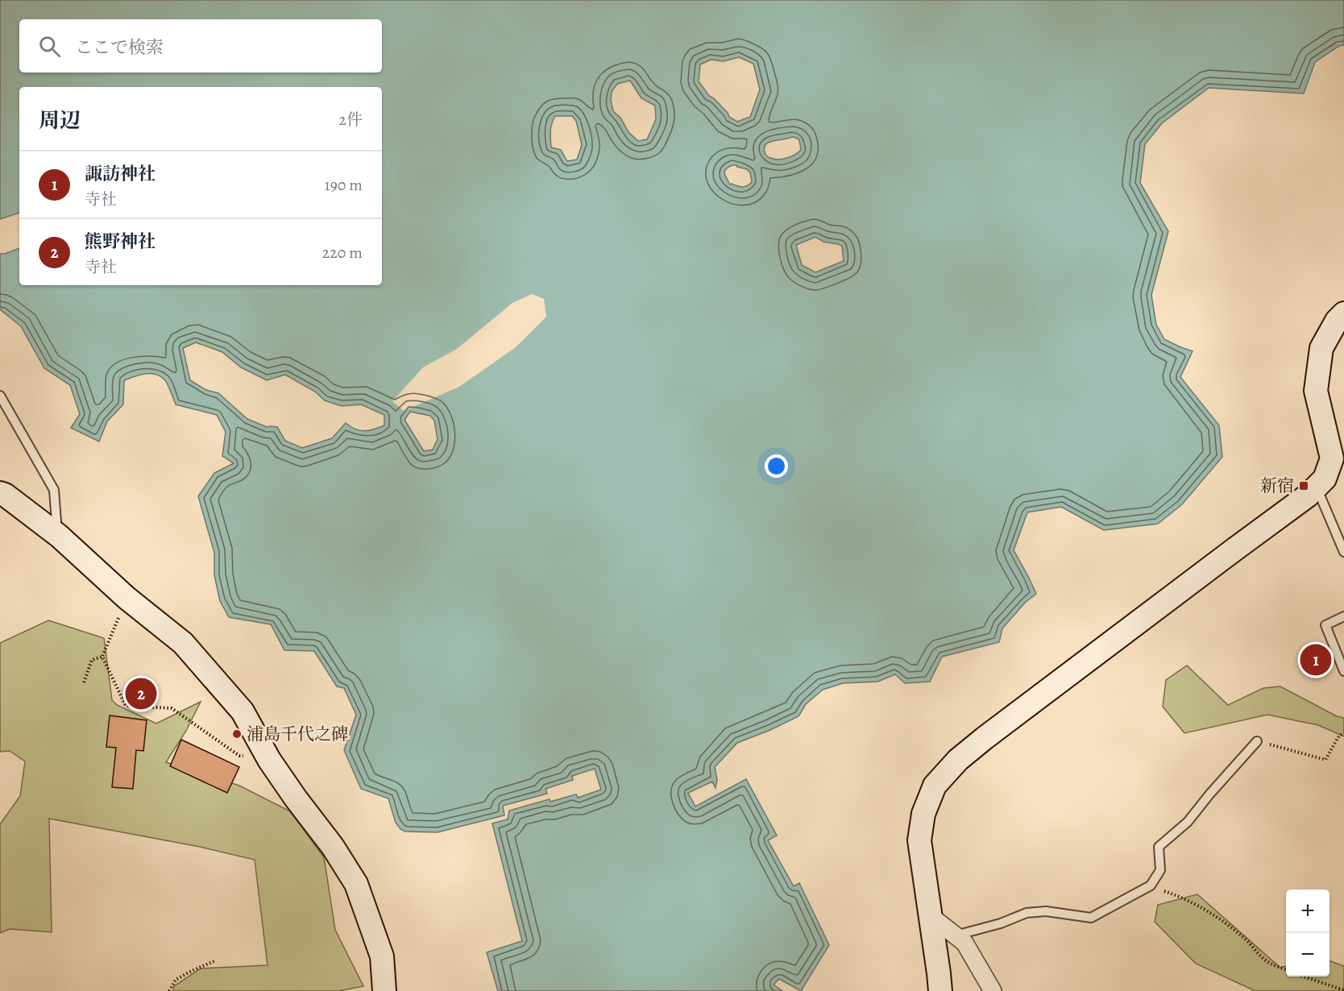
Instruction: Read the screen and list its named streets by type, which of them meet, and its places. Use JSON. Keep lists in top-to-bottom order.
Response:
{
  "places": {
    "transit": ["新宿"],
    "other": ["浦島千代之碑"]
  },
  "page": {
    "search": "ここで検索",
    "heading": ["周辺", "2件"],
    "list": [
      {
        "mark": "1",
        "name": "諏訪神社",
        "note": "寺社",
        "value": "190 m"
      },
      {
        "mark": "2",
        "name": "熊野神社",
        "note": "寺社",
        "value": "220 m"
      }
    ],
    "pins": ["1", "2"],
    "map_buttons": ["+", "−"]
  }
}
